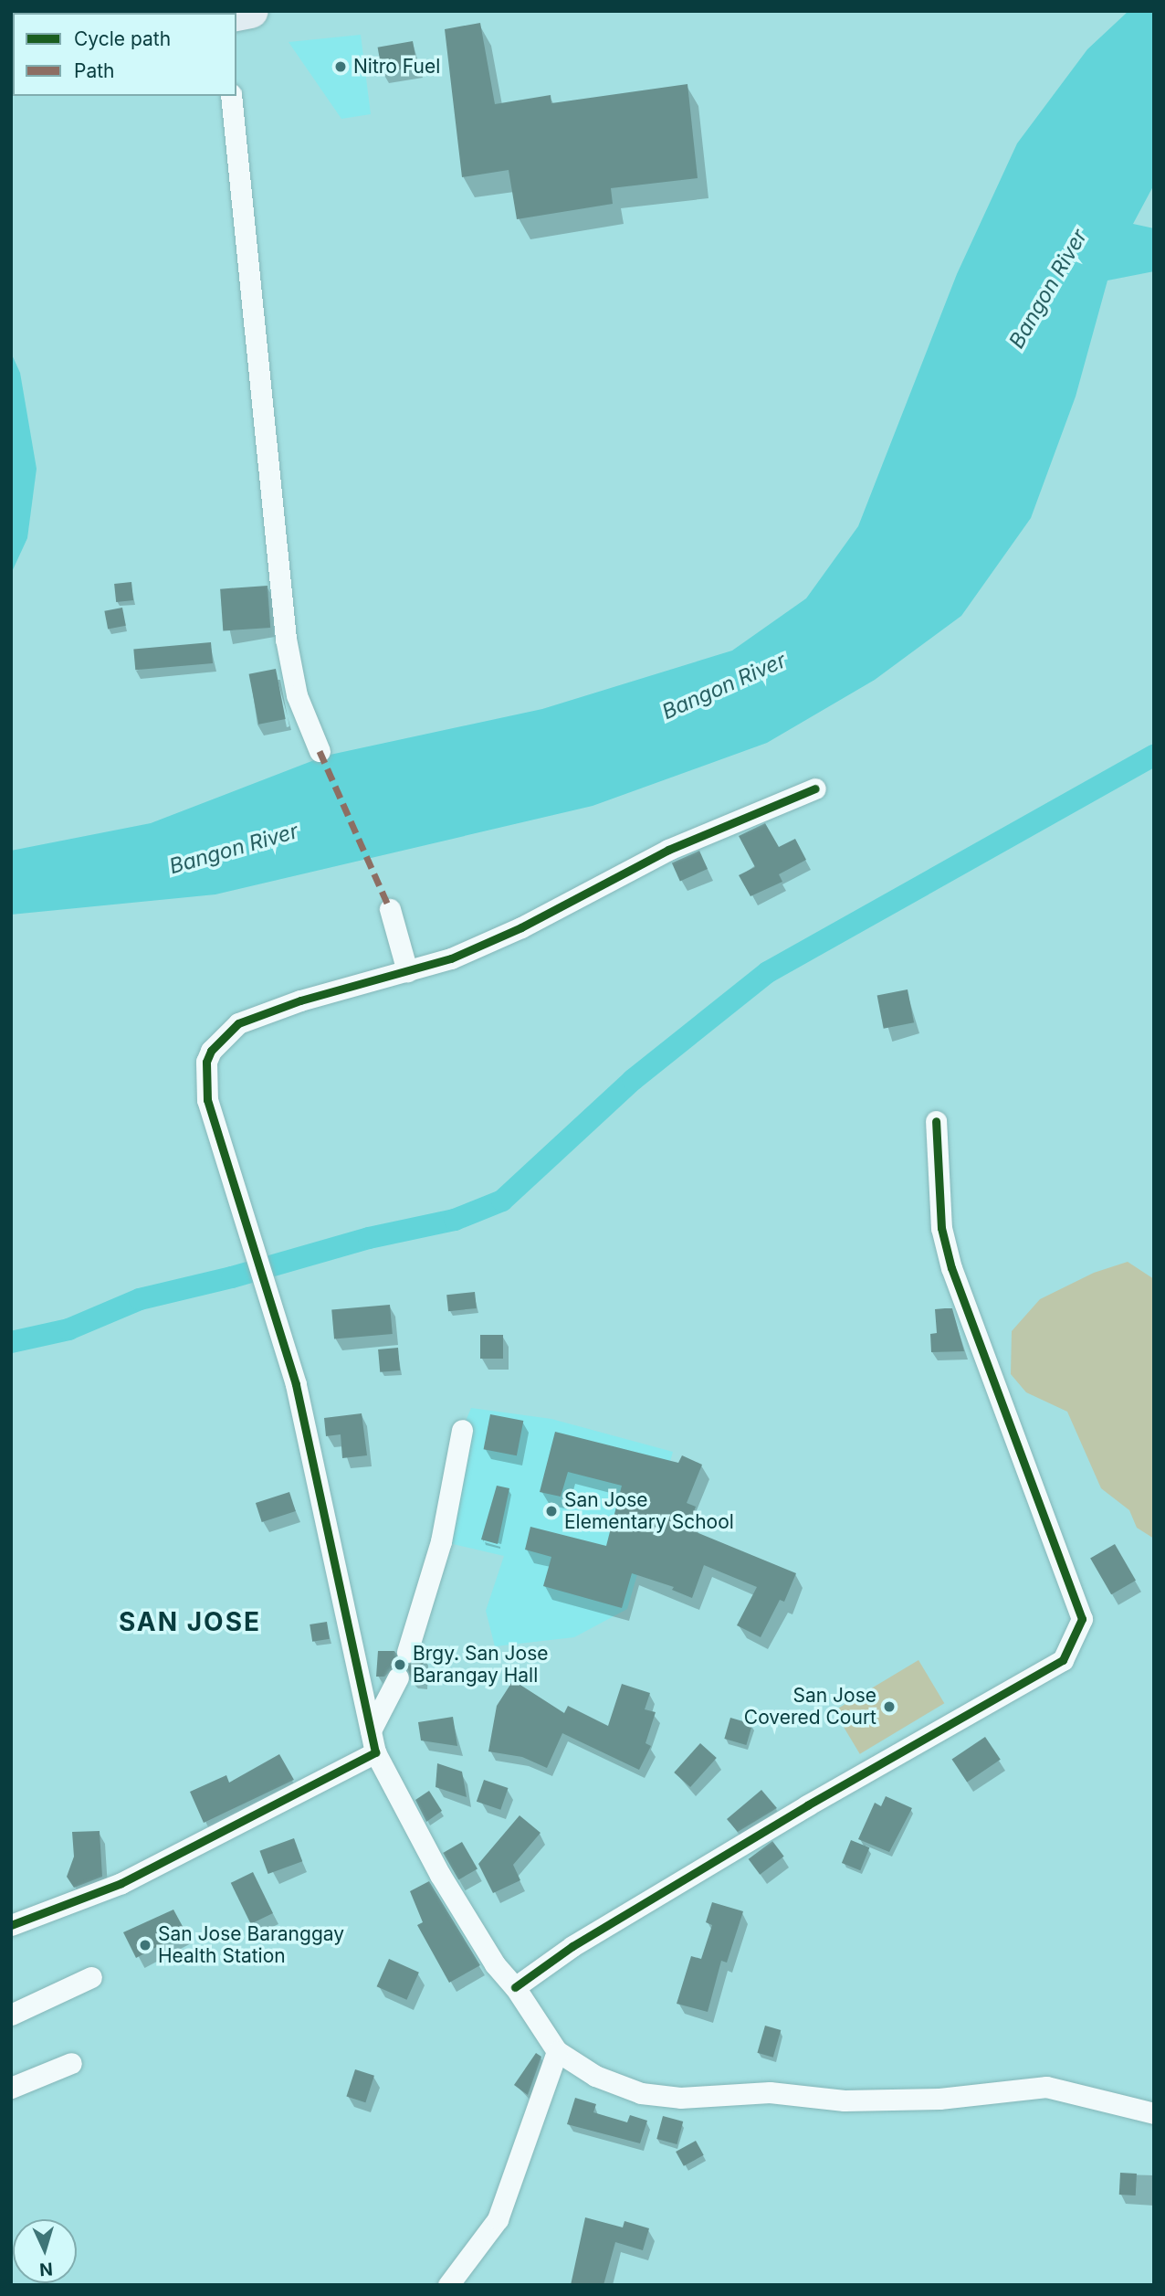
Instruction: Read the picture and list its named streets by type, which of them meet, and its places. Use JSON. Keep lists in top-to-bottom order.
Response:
{
  "districts": ["SAN JOSE"],
  "water": ["Bangon River"],
  "places": [
    "Nitro Fuel",
    "San Jose Elementary School",
    "Brgy. San Jose Barangay Hall",
    "San Jose Covered Court",
    "San Jose Baranggay Health Station"
  ],
  "legend": ["Cycle path", "Path"],
  "north": "bottom"
}
